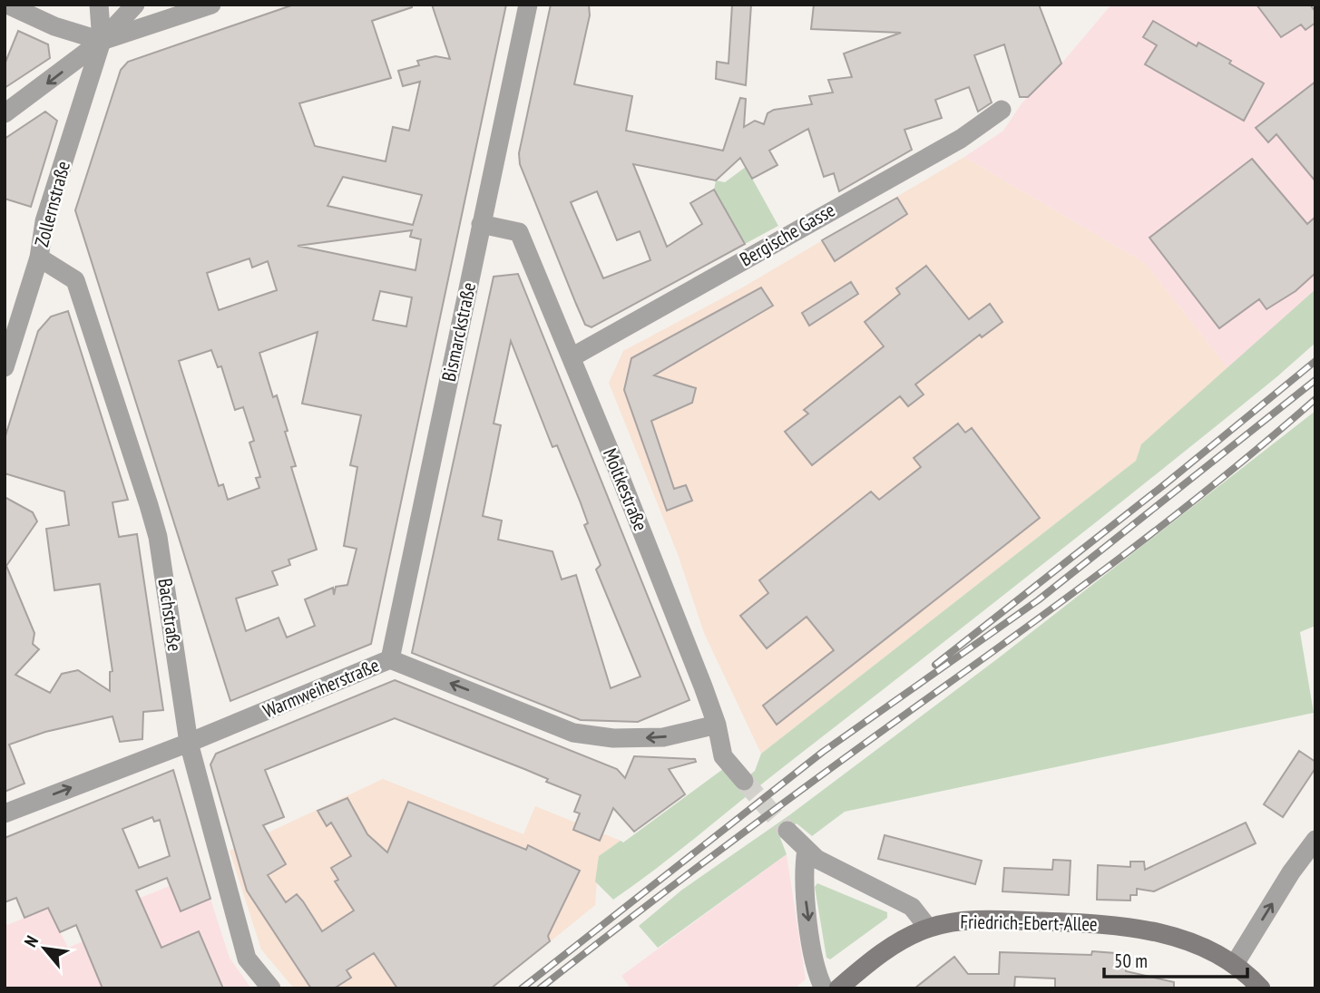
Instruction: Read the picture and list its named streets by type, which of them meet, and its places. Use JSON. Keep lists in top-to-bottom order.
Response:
{
  "streets": {
    "main road": ["Friedrich-Ebert-Allee"],
    "street": [
      "Zollernstraße",
      "Bergische Gasse",
      "Bismarckstraße",
      "Moltkestraße",
      "Bachstraße",
      "Warmweiherstraße"
    ]
  },
  "crossings": [
    ["Zollernstraße", "Bachstraße"],
    ["Bergische Gasse", "Moltkestraße"],
    ["Bismarckstraße", "Moltkestraße"],
    ["Bismarckstraße", "Warmweiherstraße"],
    ["Moltkestraße", "Warmweiherstraße"],
    ["Bachstraße", "Warmweiherstraße"]
  ],
  "scale_bar": "50 m",
  "north": "top left"
}
